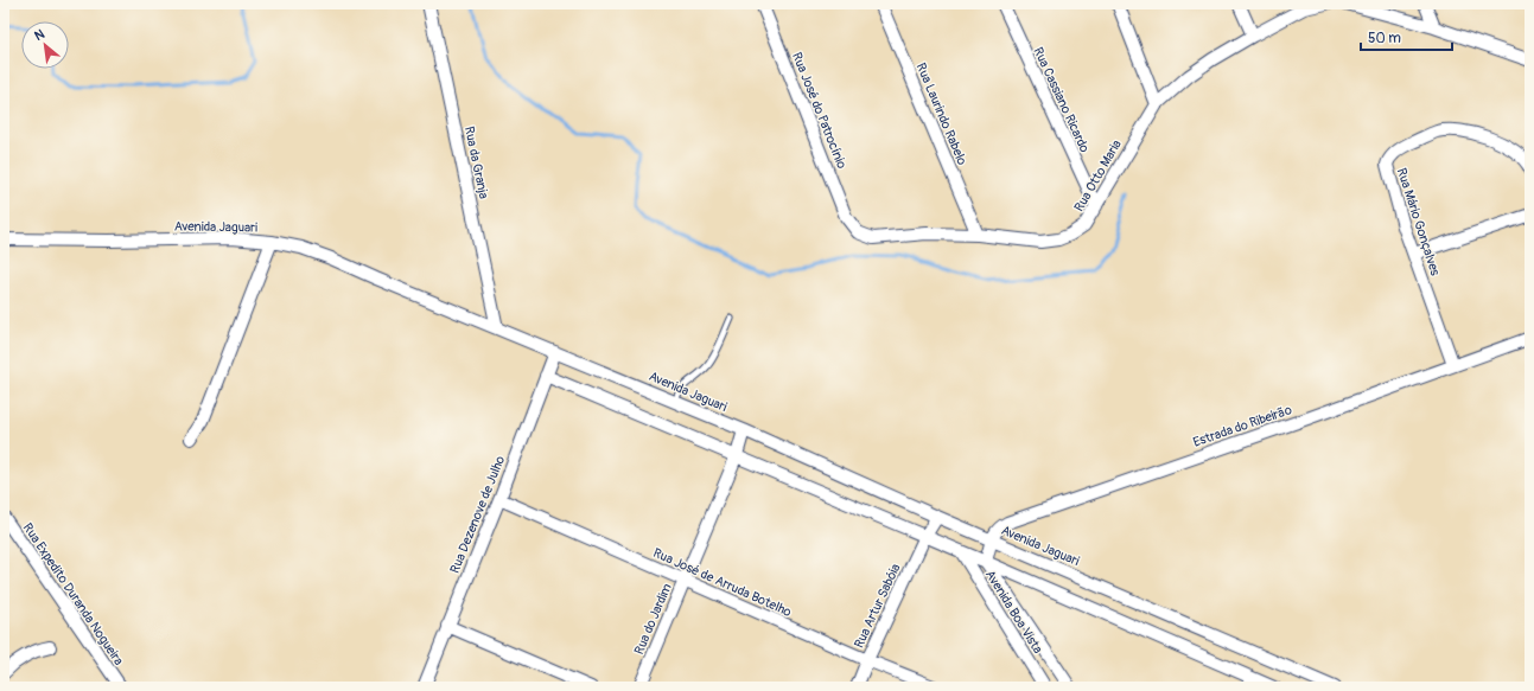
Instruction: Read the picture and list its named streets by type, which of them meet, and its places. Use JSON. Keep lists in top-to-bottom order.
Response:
{
  "streets": {
    "street": [
      "Rua Cassiano Ricardo",
      "Rua José do Patrocínio",
      "Rua Laurindo Rabelo",
      "Rua da Granja",
      "Rua Otto Maria",
      "Rua Mário Gonçalves",
      "Avenida Jaguari",
      "Estrada do Ribeirão",
      "Rua Dezenove de Julho",
      "Rua José de Arruda Botelho",
      "Rua Expedito Duranda Nogueira",
      "Rua Artur Sabóia",
      "Avenida Boa Vista",
      "Rua do Jardim"
    ]
  },
  "crossings": [
    ["Rua Cassiano Ricardo", "Rua Otto Maria"],
    ["Rua José do Patrocínio", "Rua Otto Maria"],
    ["Rua Laurindo Rabelo", "Rua Otto Maria"],
    ["Rua da Granja", "Avenida Jaguari"],
    ["Rua Mário Gonçalves", "Estrada do Ribeirão"],
    ["Avenida Jaguari", "Estrada do Ribeirão"],
    ["Avenida Jaguari", "Rua Dezenove de Julho"],
    ["Avenida Jaguari", "Rua Artur Sabóia"],
    ["Avenida Jaguari", "Rua do Jardim"],
    ["Estrada do Ribeirão", "Avenida Boa Vista"],
    ["Rua Dezenove de Julho", "Rua José de Arruda Botelho"],
    ["Rua José de Arruda Botelho", "Rua Artur Sabóia"],
    ["Rua José de Arruda Botelho", "Rua do Jardim"]
  ],
  "scale_bar": "50 m",
  "north": "top left"
}
